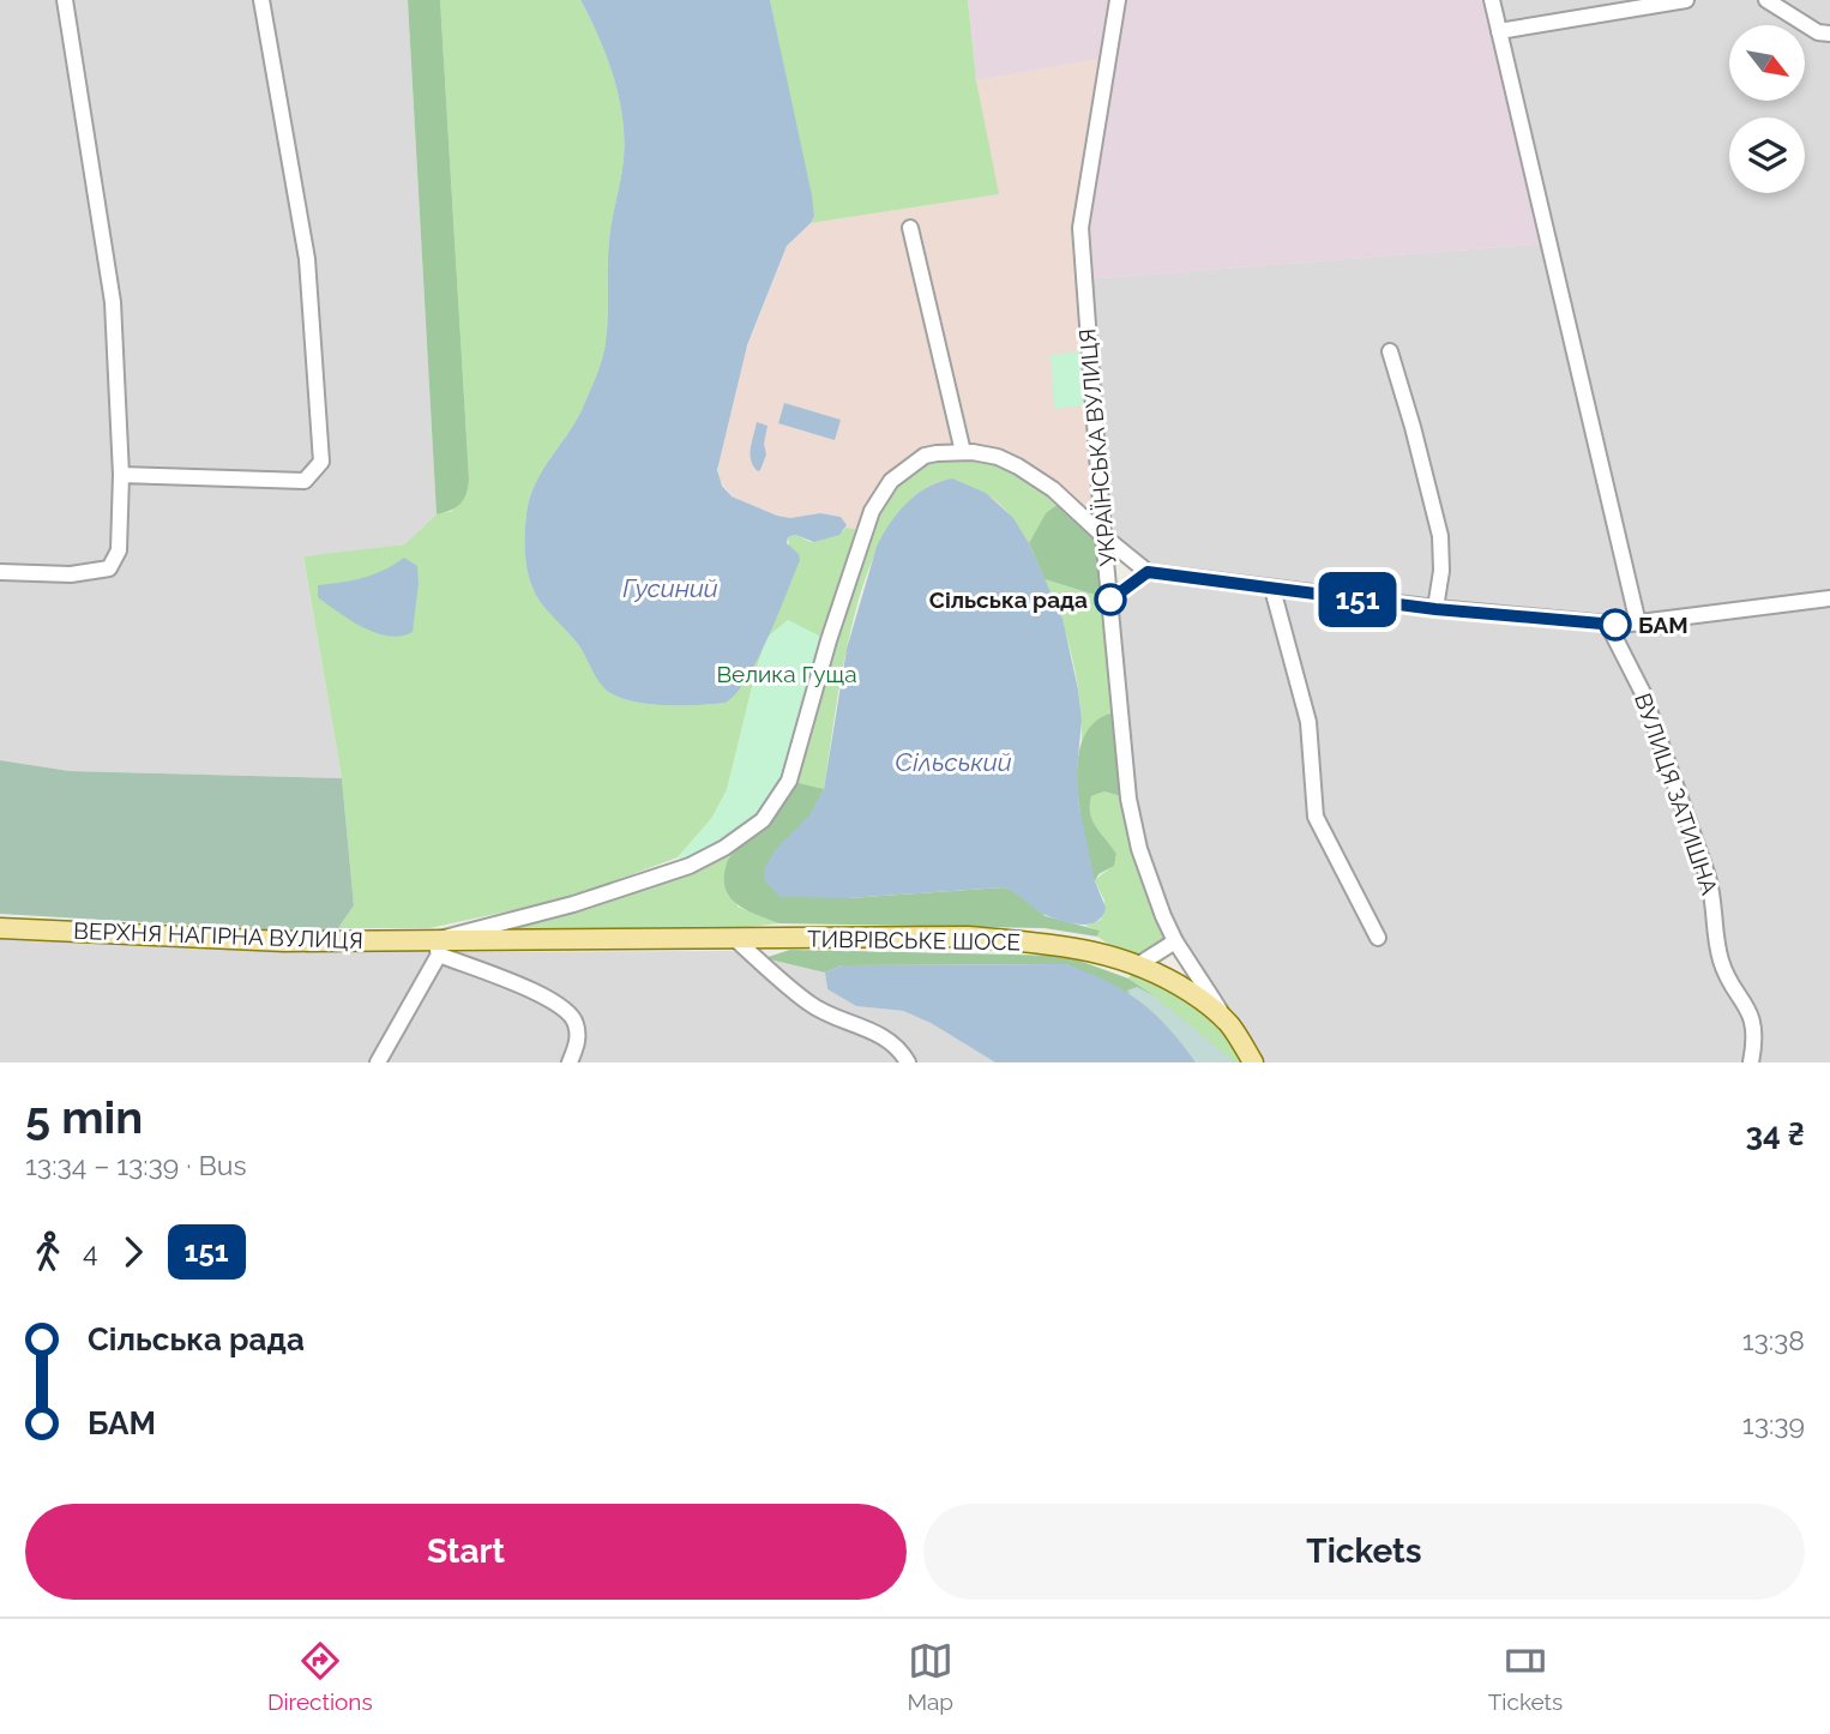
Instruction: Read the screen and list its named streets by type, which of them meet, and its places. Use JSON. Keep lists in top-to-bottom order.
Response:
{
  "streets": {
    "main road": ["ВЕРХНЯ НАГІРНА ВУЛИЦЯ", "ТИВРІВСЬКЕ ШОСЕ"],
    "street": ["УКРАЇНСЬКА ВУЛИЦЯ", "ВУЛИЦЯ ЗАТИШНА"]
  },
  "crossings": [
    ["УКРАЇНСЬКА ВУЛИЦЯ", "ТИВРІВСЬКЕ ШОСЕ"],
    ["ВЕРХНЯ НАГІРНА ВУЛИЦЯ", "ТИВРІВСЬКЕ ШОСЕ"]
  ],
  "water": ["Гусиний", "Сільський"],
  "parks": ["Велика Гуща"],
  "places": ["Сільська рада", "БАМ"],
  "lines": ["bus line 151"],
  "north": "bottom right",
  "page": {
    "on_map": "151",
    "heading": ["5 min", "13:34 – 13:39 · Bus", "34 ₴"],
    "legs": ["4", "151"],
    "list": [
      {
        "name": "Сільська рада",
        "value": "13:38"
      },
      {
        "name": "БАМ",
        "value": "13:39"
      }
    ],
    "buttons": ["Start", "Tickets"],
    "tabs": ["Directions", "Map", "Tickets"]
  }
}
